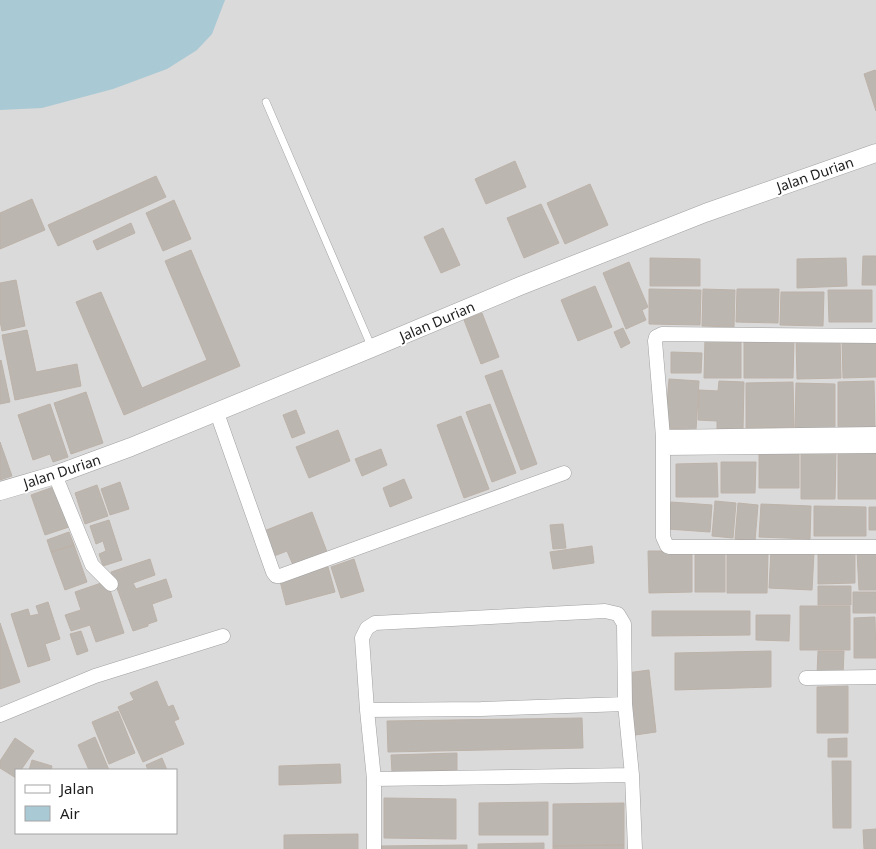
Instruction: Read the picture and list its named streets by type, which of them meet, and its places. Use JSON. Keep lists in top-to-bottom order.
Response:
{
  "streets": {
    "street": ["Jalan Durian"]
  },
  "legend": ["Jalan", "Air"]
}
